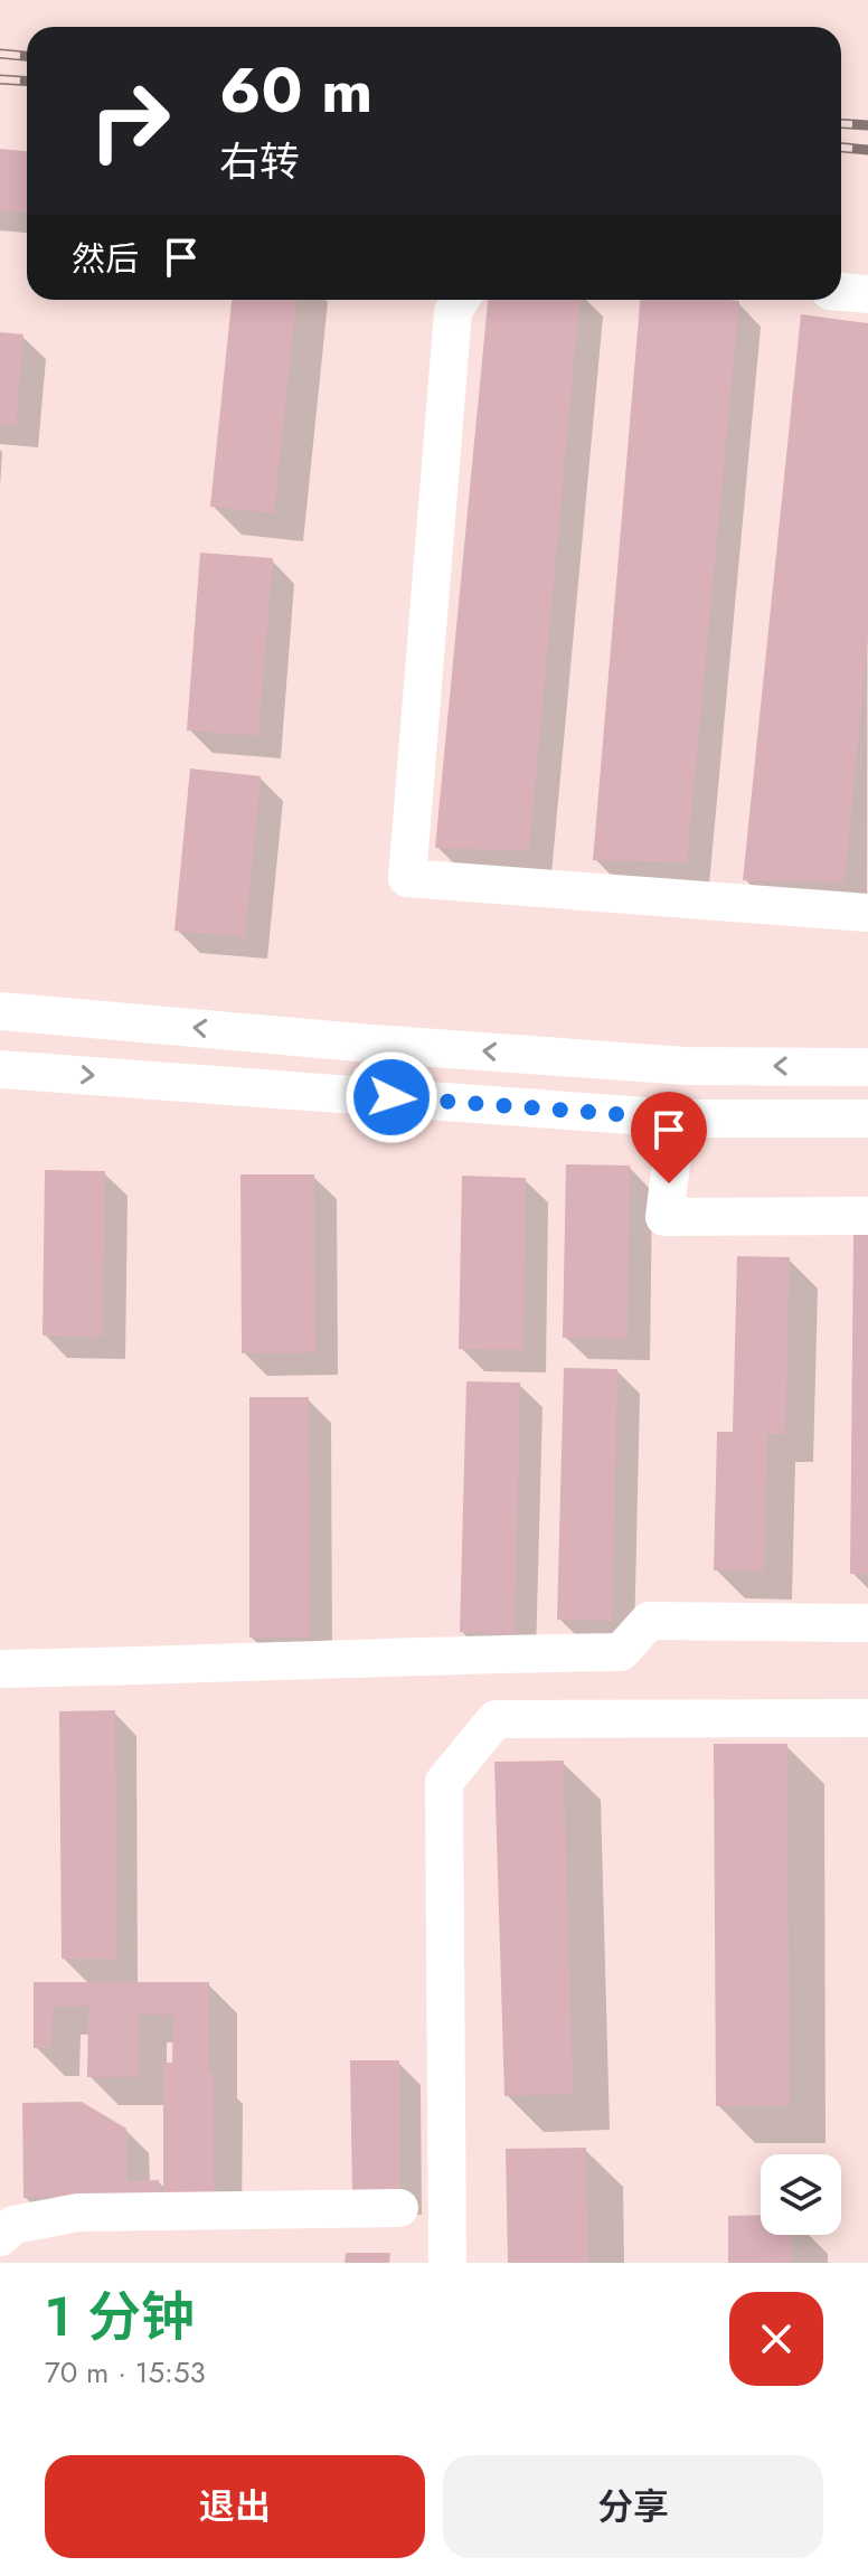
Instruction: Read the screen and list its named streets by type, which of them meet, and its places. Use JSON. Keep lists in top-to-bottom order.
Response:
{
  "page": {
    "turn": ["60 m", "右转"],
    "then": "然后",
    "heading": ["1 分钟", "70 m · 15:53"],
    "buttons": ["退出", "分享"]
  }
}
